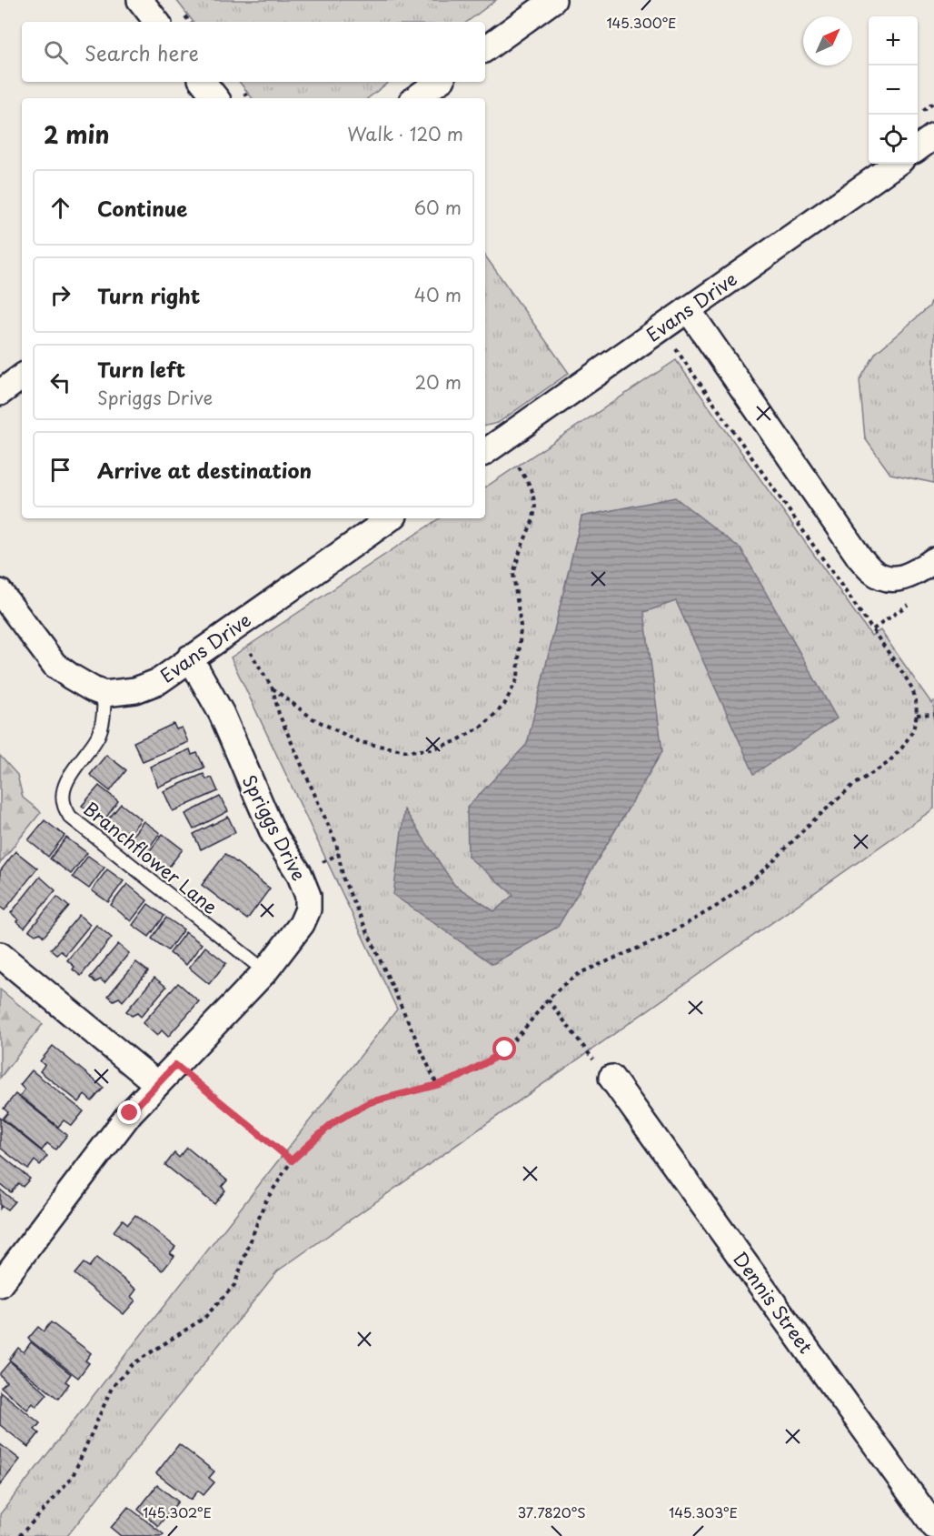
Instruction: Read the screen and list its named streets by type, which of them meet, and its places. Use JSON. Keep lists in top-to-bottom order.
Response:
{
  "streets": {
    "street": ["Evans Drive", "Spriggs Drive", "Dennis Street"],
    "lane": ["Branchflower Lane"]
  },
  "crossings": [
    ["Evans Drive", "Spriggs Drive"],
    ["Evans Drive", "Branchflower Lane"],
    ["Spriggs Drive", "Branchflower Lane"]
  ],
  "north": "top right",
  "page": {
    "map_buttons": ["+", "−"],
    "search": "Search here",
    "heading": ["2 min", "Walk · 120 m"],
    "list": [
      ["Continue", "60 m"],
      ["Turn right", "40 m"],
      ["Turn left", "Spriggs Drive", "20 m"],
      "Arrive at destination"
    ]
  },
  "coordinates": [
    "145.300°E",
    "145.302°E",
    "37.7820°S",
    "145.303°E"
  ]
}
